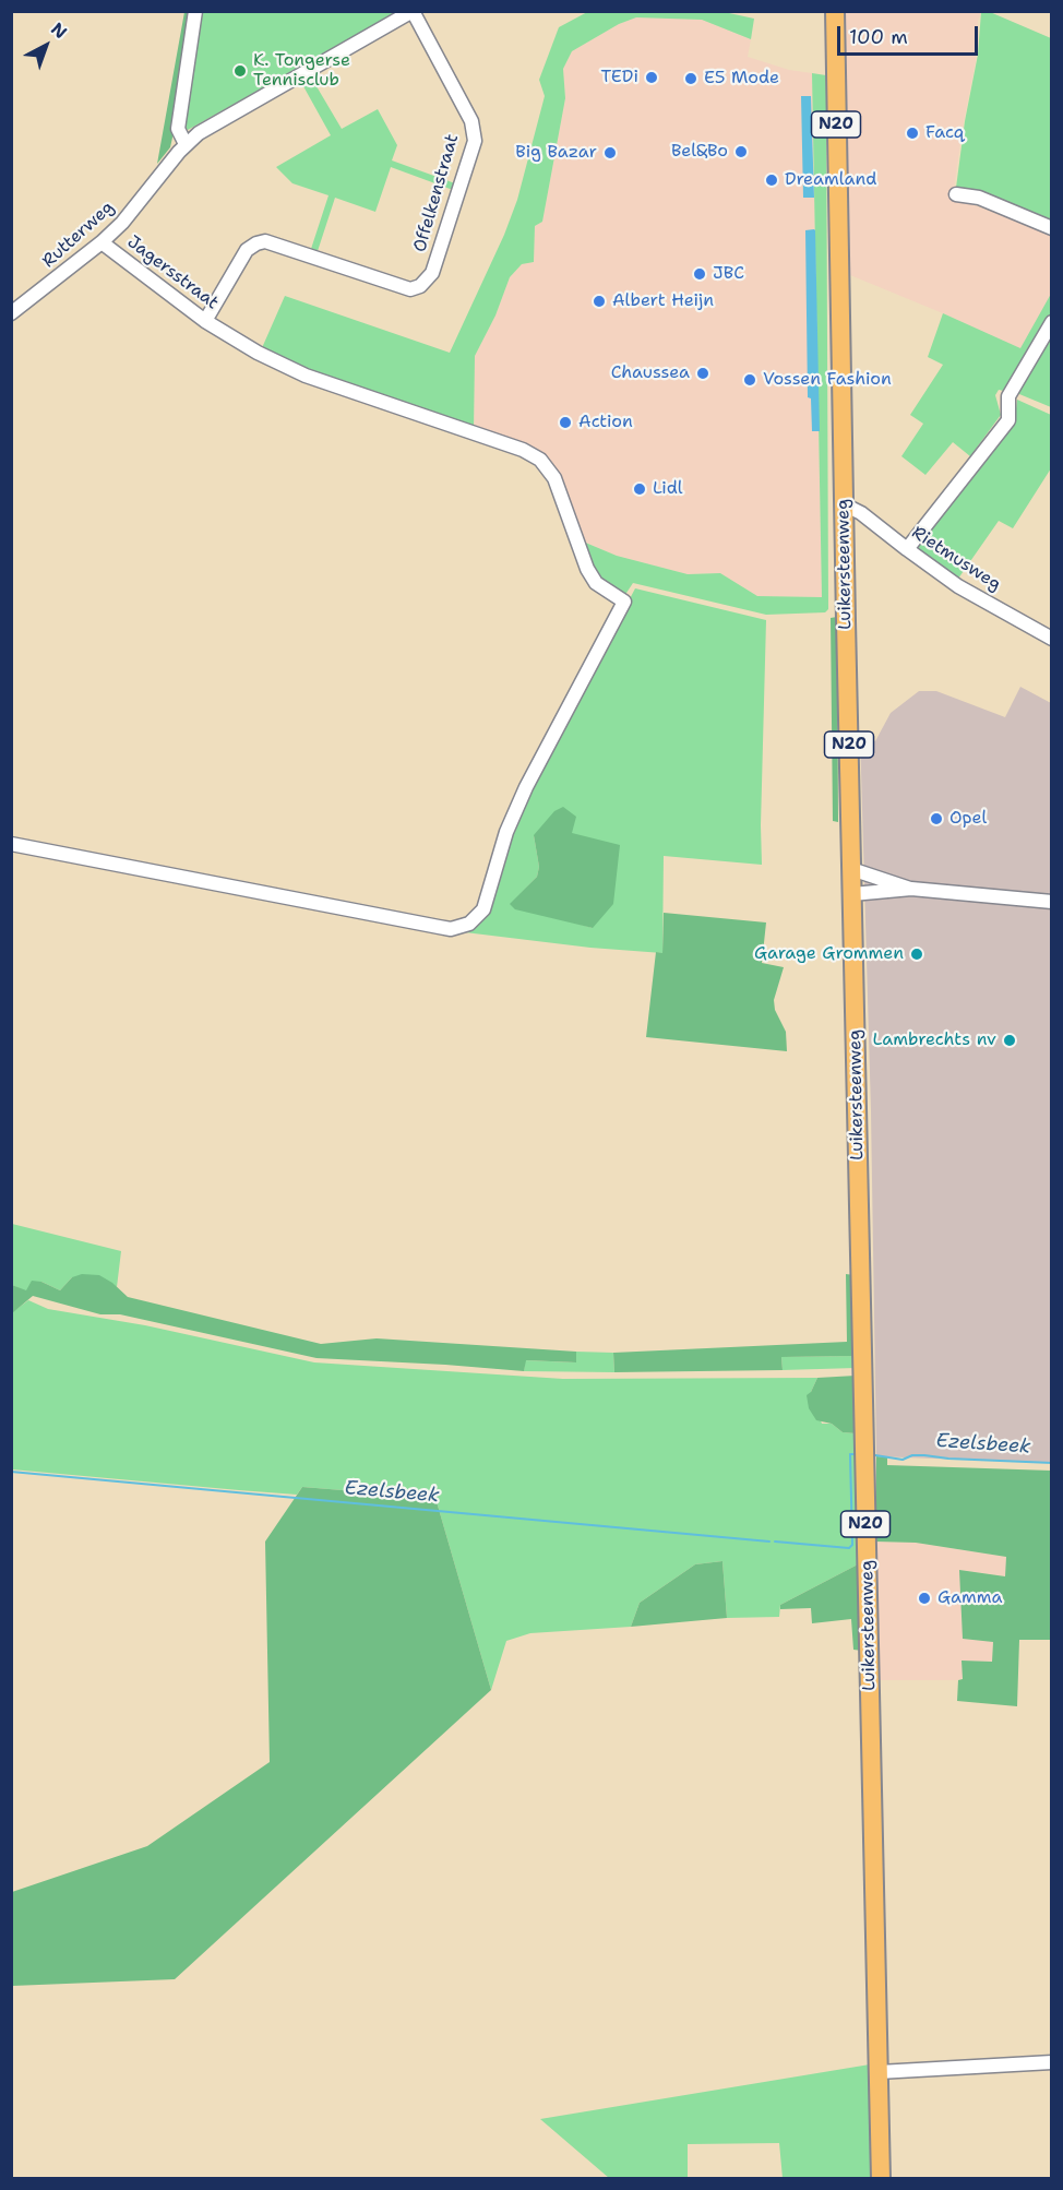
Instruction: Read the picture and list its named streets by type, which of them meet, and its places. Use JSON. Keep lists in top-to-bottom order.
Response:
{
  "streets": {
    "main road": ["N20", "Luikersteenweg"],
    "street": [
      "Offelkenstraat",
      "Rutterweg",
      "Jagersstraat",
      "Rietmusweg"
    ]
  },
  "crossings": [
    ["Offelkenstraat", "Rutterweg"],
    ["Offelkenstraat", "Jagersstraat"],
    ["Rutterweg", "Jagersstraat"],
    ["Rietmusweg", "Luikersteenweg"]
  ],
  "water": ["Ezelsbeek"],
  "places": [
    "K. Tongerse Tennisclub",
    "TEDi",
    "E5 Mode",
    "Facq",
    "Bel&Bo",
    "Big Bazar",
    "Dreamland",
    "JBC",
    "Albert Heijn",
    "Chaussea",
    "Vossen Fashion",
    "Action",
    "Lidl",
    "Opel",
    "Garage Grommen",
    "Lambrechts nv",
    "Gamma"
  ],
  "scale_bar": "100 m",
  "north": "top right"
}
